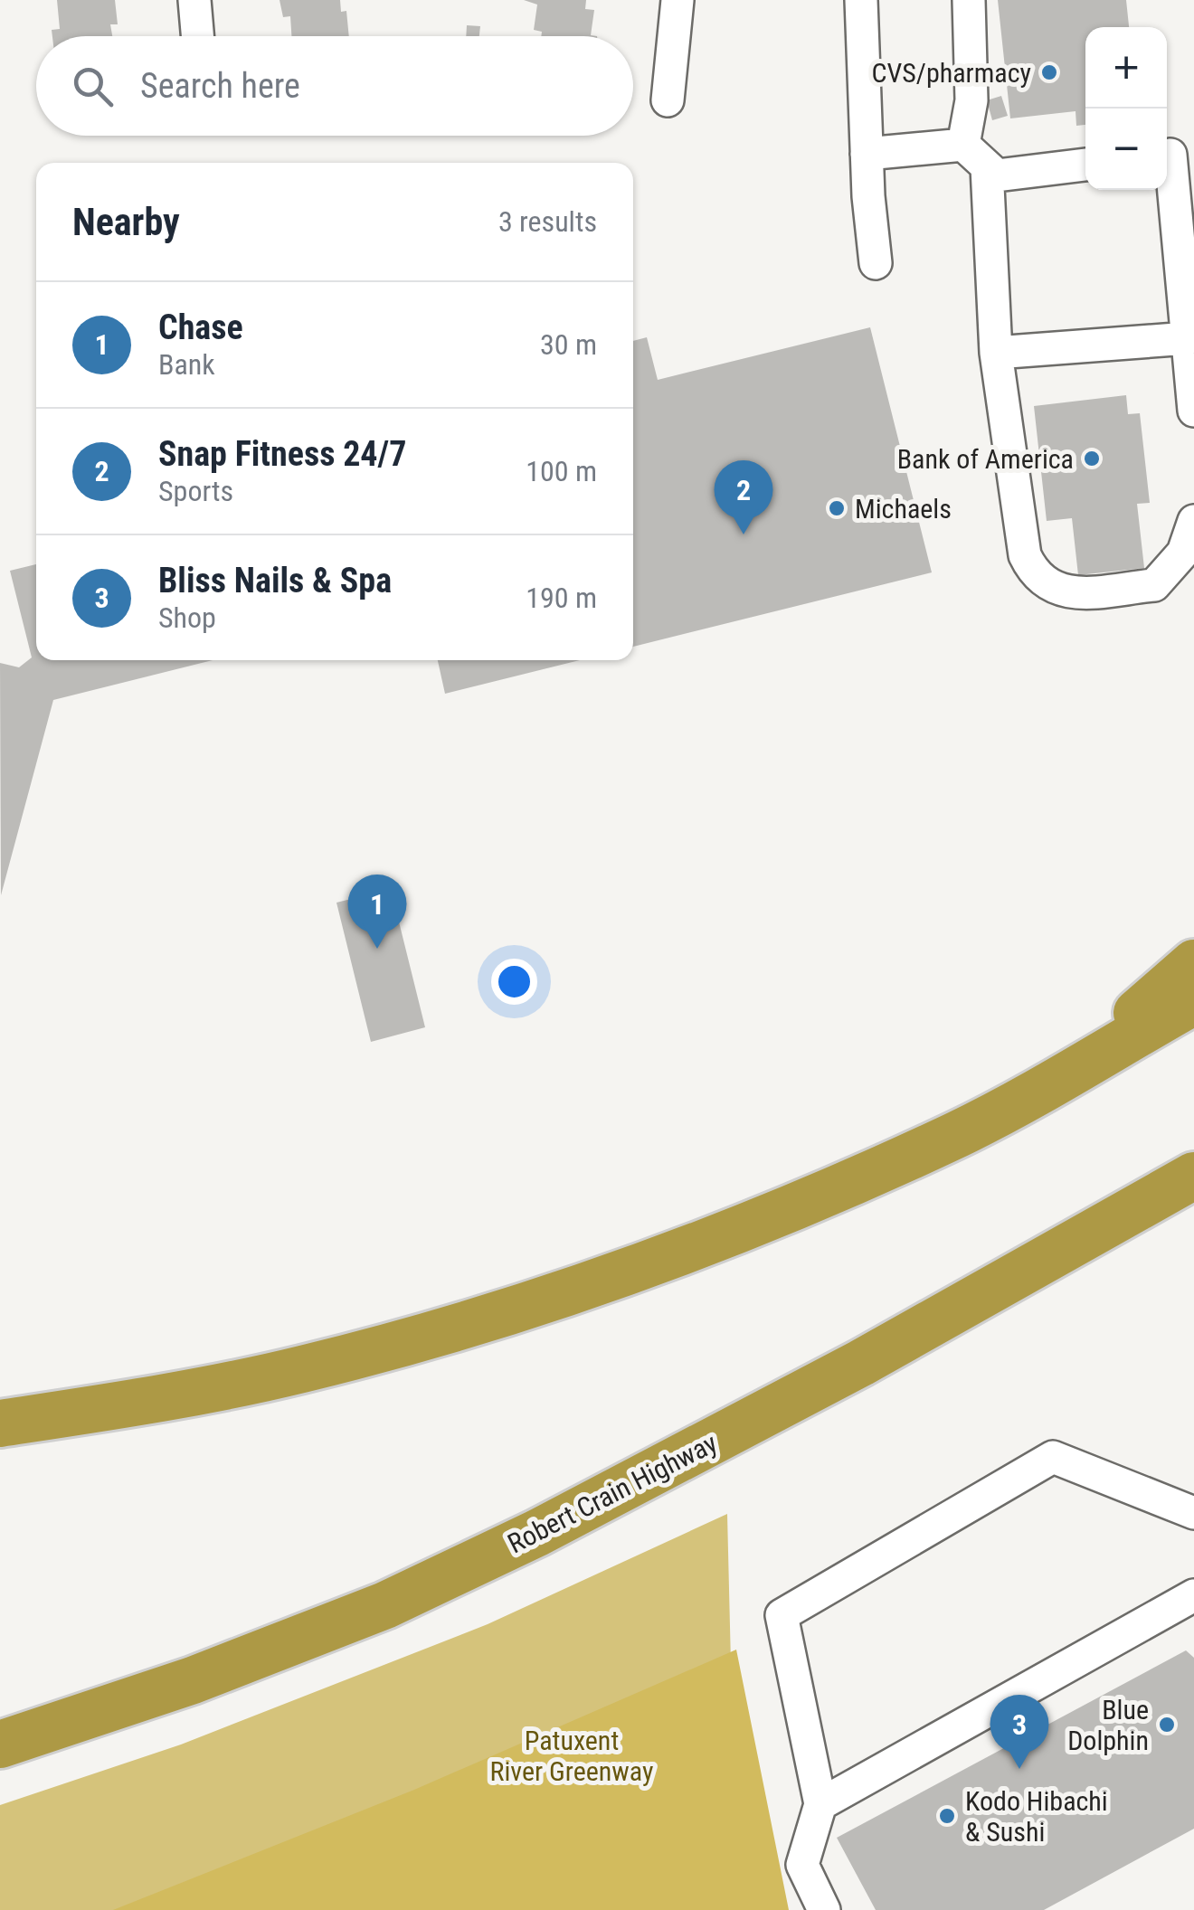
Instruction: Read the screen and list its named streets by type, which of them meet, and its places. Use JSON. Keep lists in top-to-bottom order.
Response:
{
  "streets": {
    "highway": ["Robert Crain Highway"]
  },
  "parks": ["Patuxent River Greenway"],
  "places": [
    "CVS/pharmacy",
    "Bank of America",
    "Michaels",
    "Blue Dolphin",
    "Kodo Hibachi & Sushi"
  ],
  "page": {
    "map_buttons": ["+", "−"],
    "search": "Search here",
    "heading": ["Nearby", "3 results"],
    "list": [
      {
        "mark": "1",
        "name": "Chase",
        "note": "Bank",
        "value": "30 m"
      },
      {
        "mark": "2",
        "name": "Snap Fitness 24/7",
        "note": "Sports",
        "value": "100 m"
      },
      {
        "mark": "3",
        "name": "Bliss Nails & Spa",
        "note": "Shop",
        "value": "190 m"
      }
    ],
    "pins": ["2", "1", "3"]
  }
}
